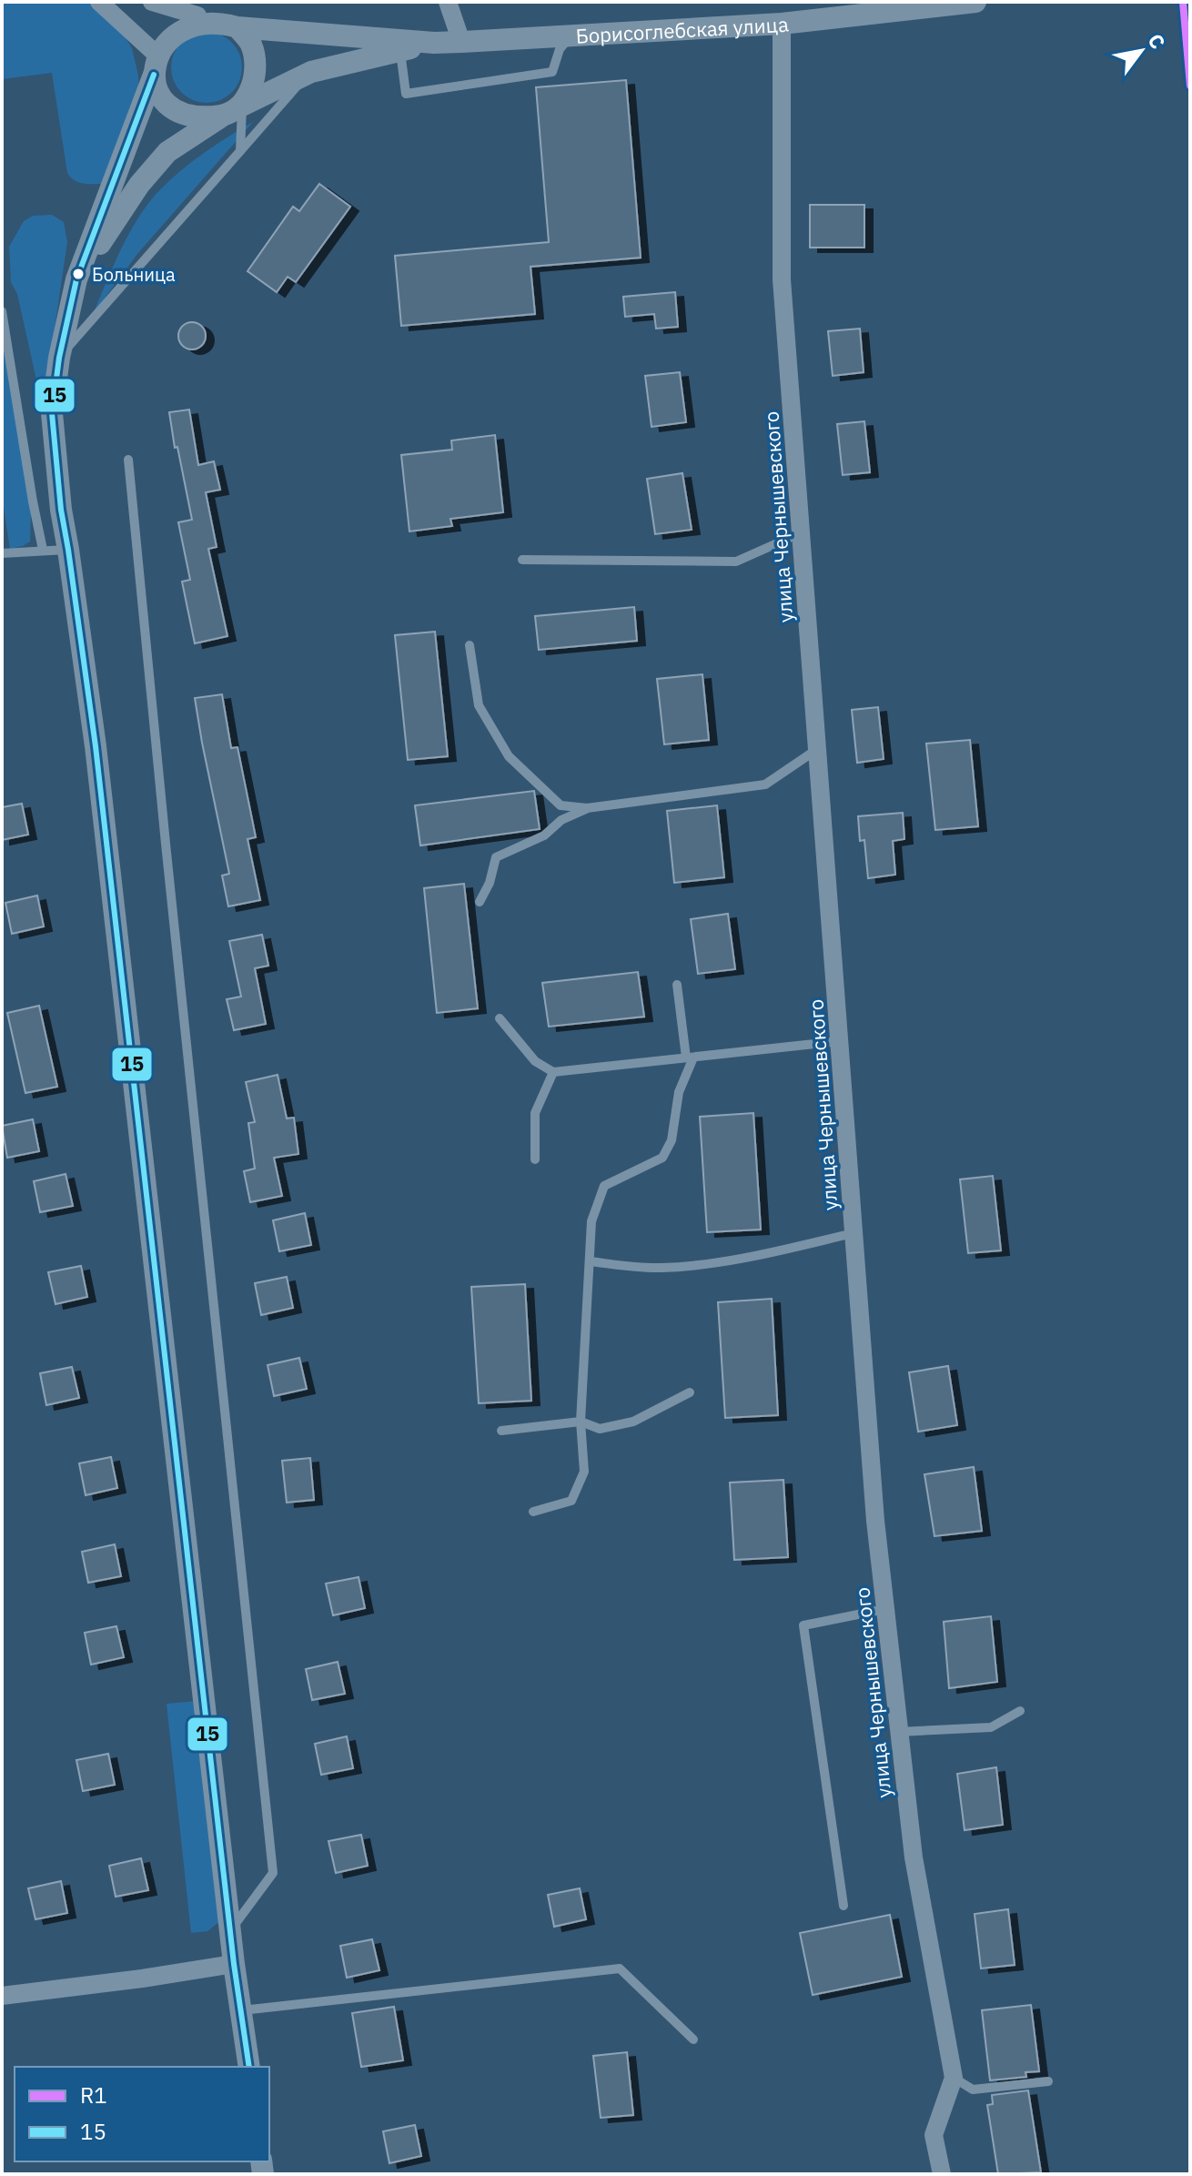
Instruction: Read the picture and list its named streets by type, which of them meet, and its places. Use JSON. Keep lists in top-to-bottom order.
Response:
{
  "streets": {
    "street": ["Борисоглебская улица", "улица Чернышевского"]
  },
  "crossings": [
    ["Борисоглебская улица", "улица Чернышевского"]
  ],
  "places": ["Больница"],
  "lines": ["transit line R1", "transit line 15"],
  "legend": ["R1", "15"],
  "north": "top right"
}
